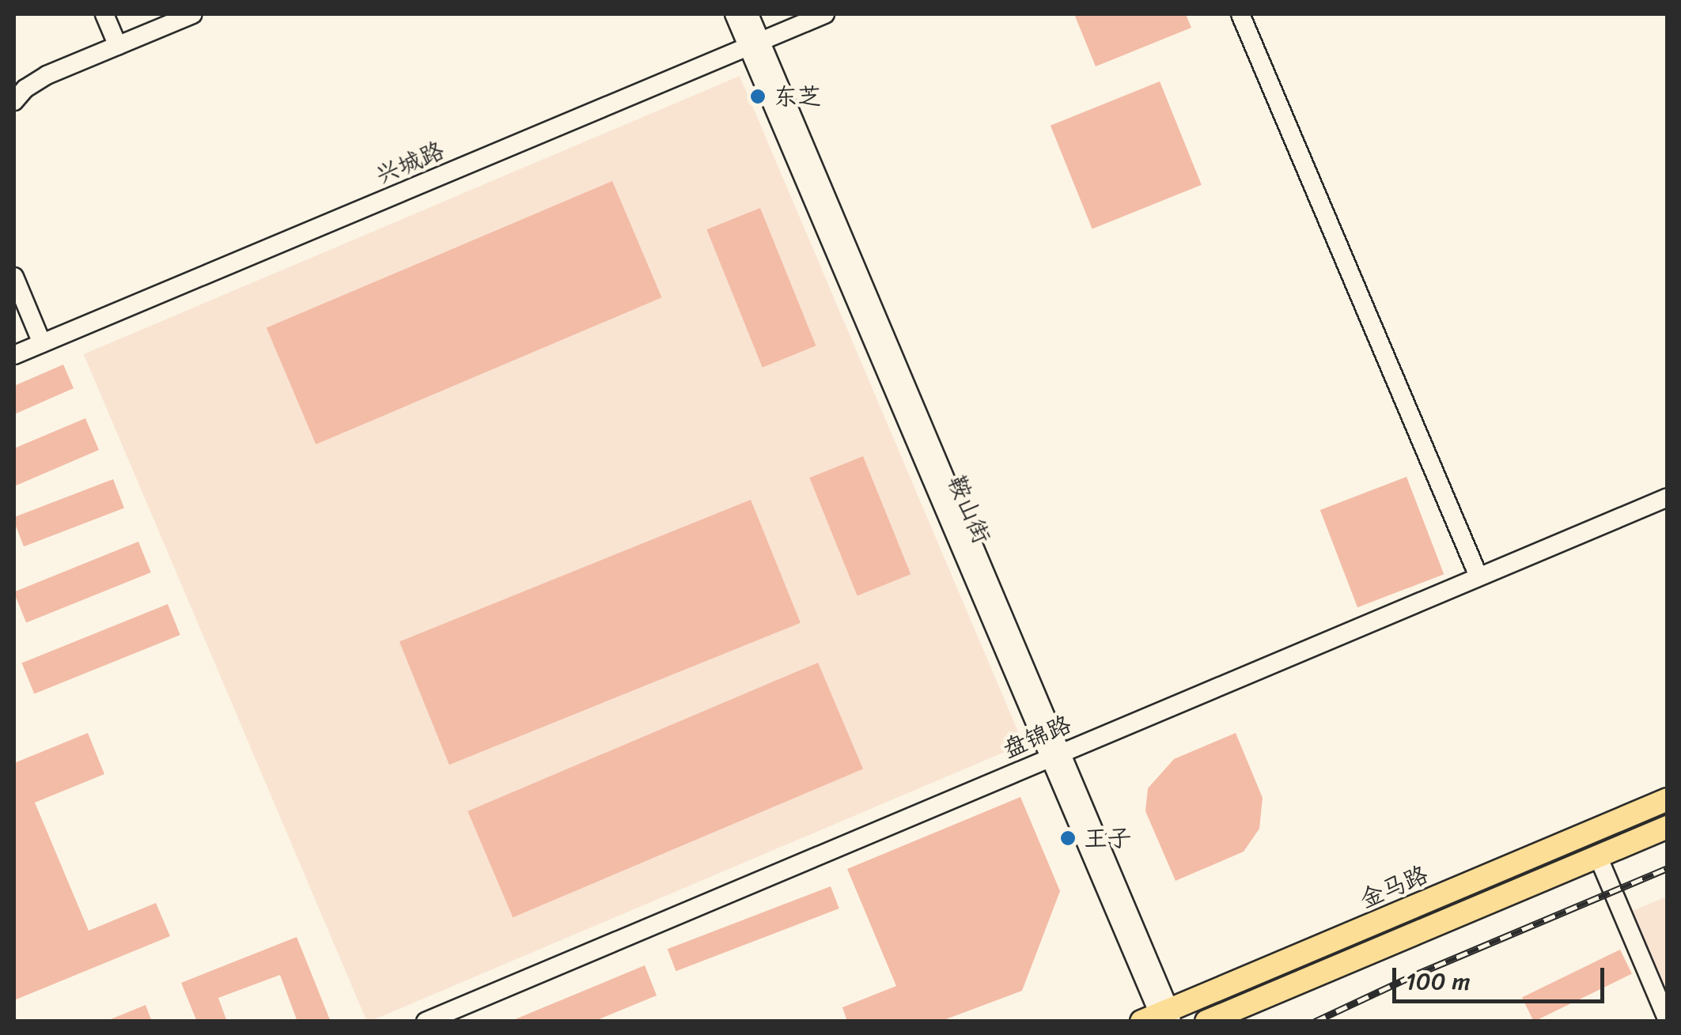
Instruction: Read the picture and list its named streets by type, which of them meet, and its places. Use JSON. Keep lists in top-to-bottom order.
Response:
{
  "streets": {
    "main road": ["金马路"],
    "street": ["兴城路", "鞍山街", "盘锦路"]
  },
  "crossings": [
    ["兴城路", "鞍山街"],
    ["鞍山街", "盘锦路"],
    ["鞍山街", "金马路"]
  ],
  "places": ["东芝", "王子"],
  "scale_bar": "100 m"
}
